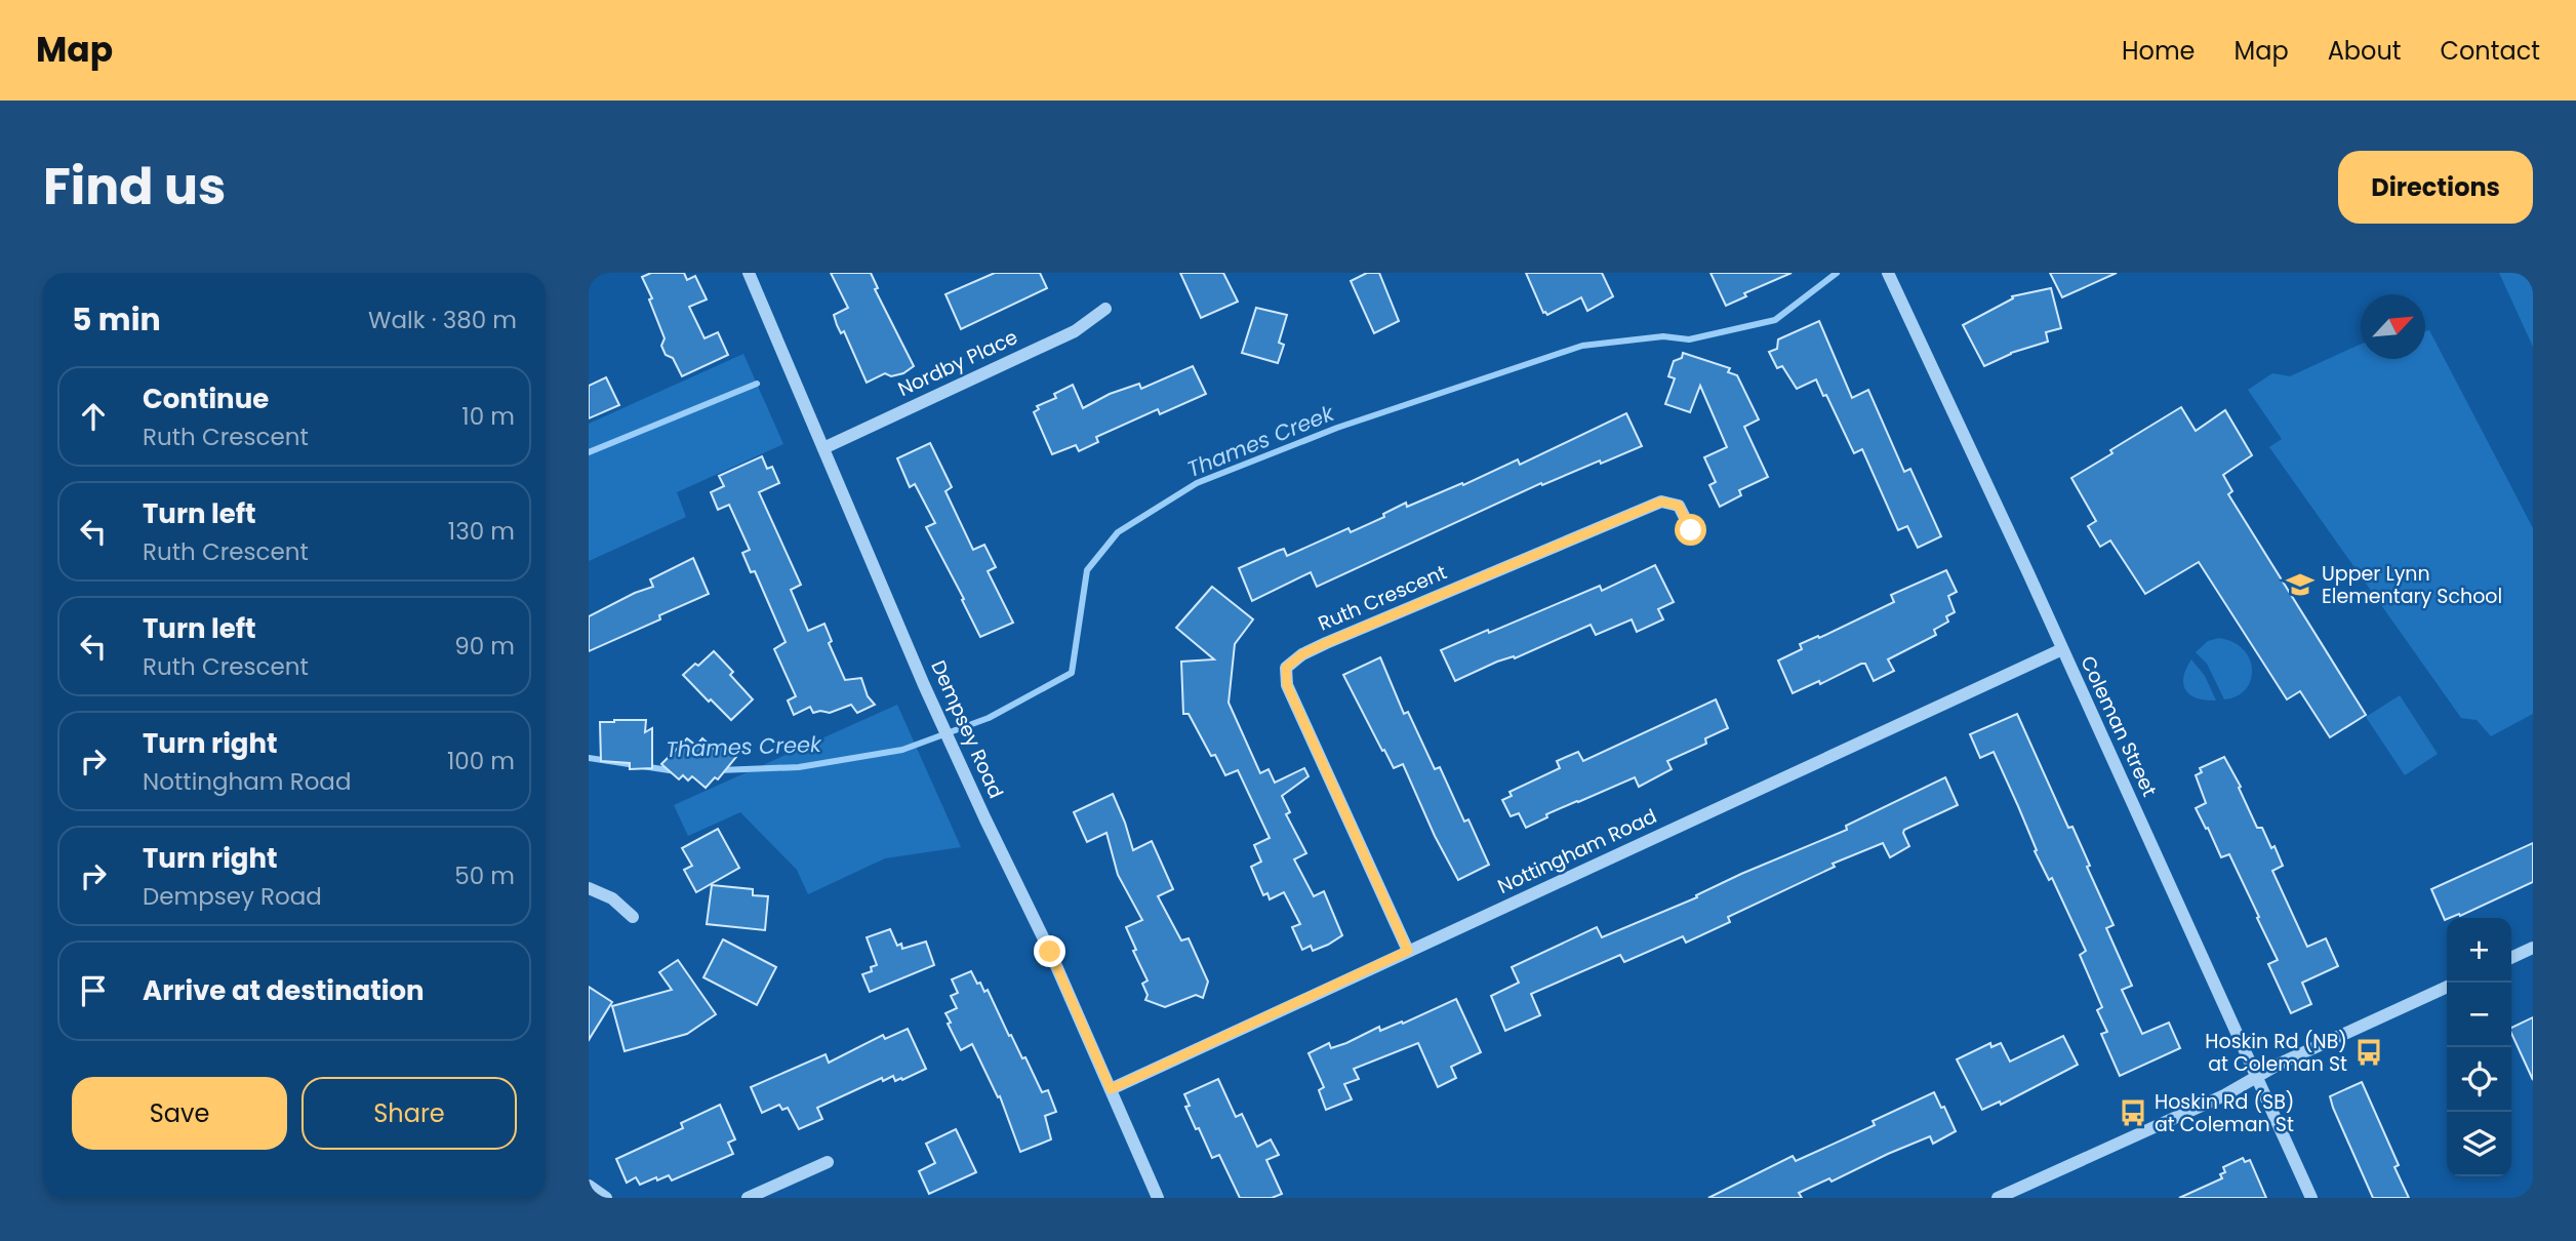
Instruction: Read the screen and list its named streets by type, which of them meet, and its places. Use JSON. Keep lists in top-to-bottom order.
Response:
{
  "streets": {
    "street": [
      "Nordby Place",
      "Ruth Crescent",
      "Coleman Street",
      "Dempsey Road",
      "Nottingham Road"
    ]
  },
  "crossings": [
    ["Nordby Place", "Dempsey Road"],
    ["Ruth Crescent", "Nottingham Road"],
    ["Coleman Street", "Nottingham Road"],
    ["Dempsey Road", "Nottingham Road"]
  ],
  "water": ["Thames Creek"],
  "places": {
    "school or university": ["Upper Lynn Elementary School"],
    "bus stop": ["Hoskin Rd (NB) at Coleman St", "Hoskin Rd (SB) at Coleman St"]
  },
  "north": "top right",
  "page": {
    "header": "Map",
    "nav": [
      "Home",
      "Map",
      "About",
      "Contact"
    ],
    "title": "Find us",
    "buttons": [
      "Directions",
      ["Save", "Share"]
    ],
    "heading": ["5 min", "Walk · 380 m"],
    "list": [
      ["Continue", "Ruth Crescent", "10 m"],
      ["Turn left", "Ruth Crescent", "130 m"],
      ["Turn left", "Ruth Crescent", "90 m"],
      ["Turn right", "Nottingham Road", "100 m"],
      ["Turn right", "Dempsey Road", "50 m"],
      "Arrive at destination"
    ],
    "map_buttons": ["+", "−"]
  }
}
